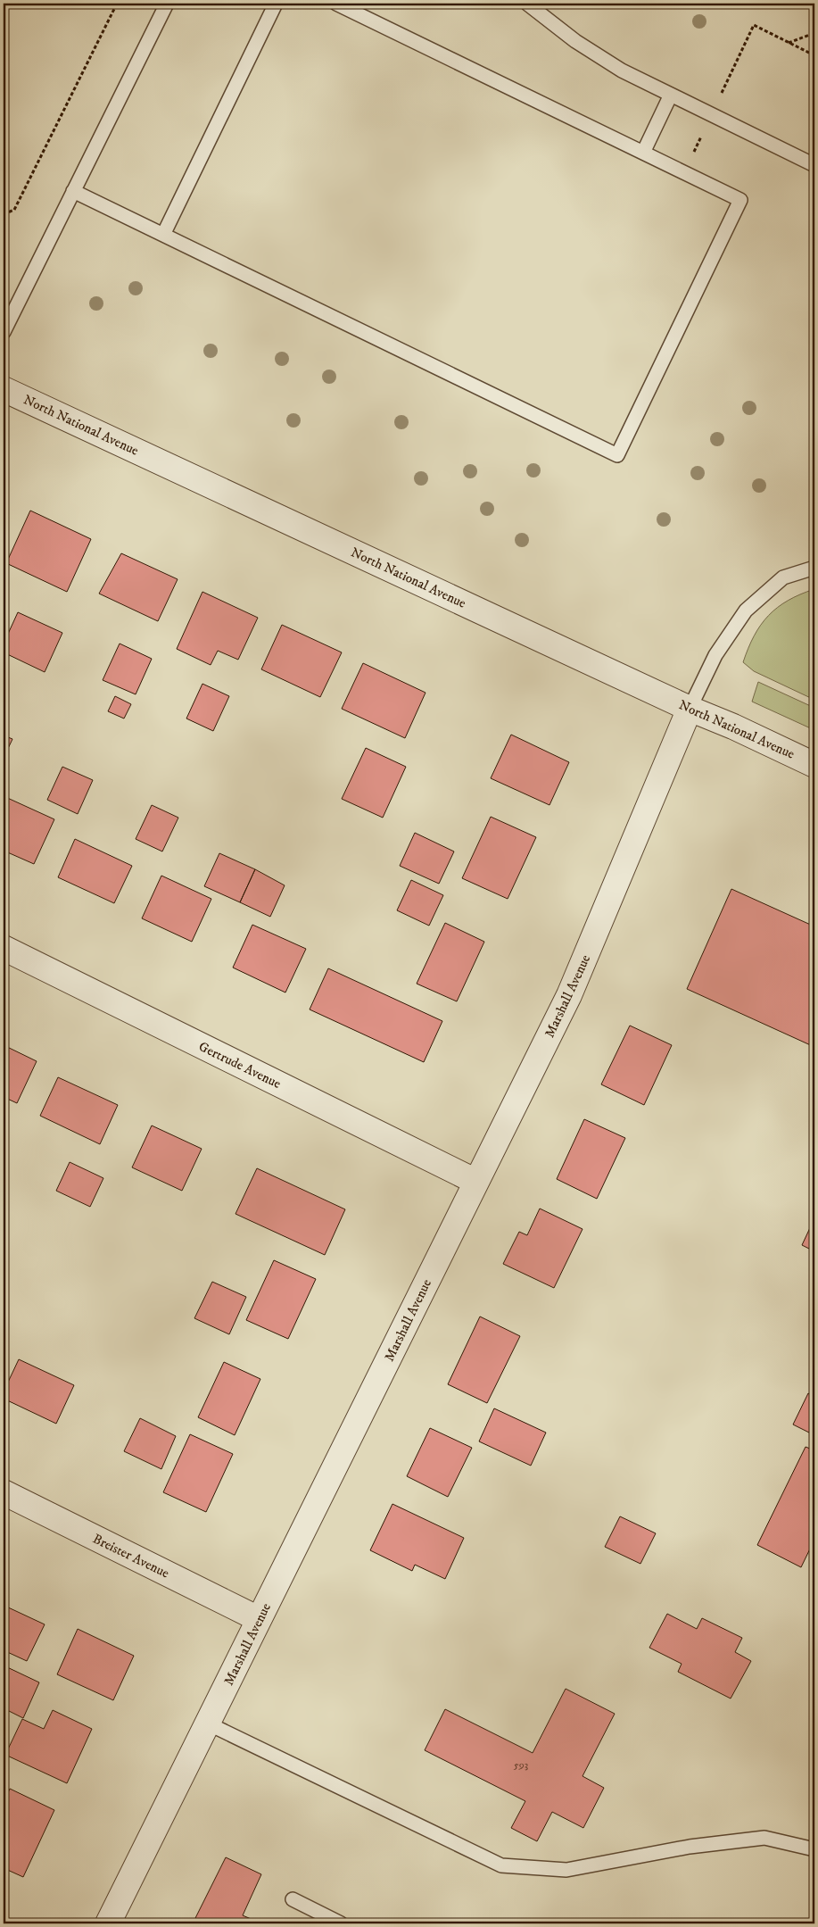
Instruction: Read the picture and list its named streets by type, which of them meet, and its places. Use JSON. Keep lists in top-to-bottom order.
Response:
{
  "streets": {
    "street": [
      "North National Avenue",
      "Marshall Avenue",
      "Gertrude Avenue",
      "Breister Avenue"
    ]
  },
  "crossings": [
    ["North National Avenue", "Marshall Avenue"],
    ["Marshall Avenue", "Gertrude Avenue"],
    ["Marshall Avenue", "Breister Avenue"]
  ],
  "house_numbers": ["593"]
}
